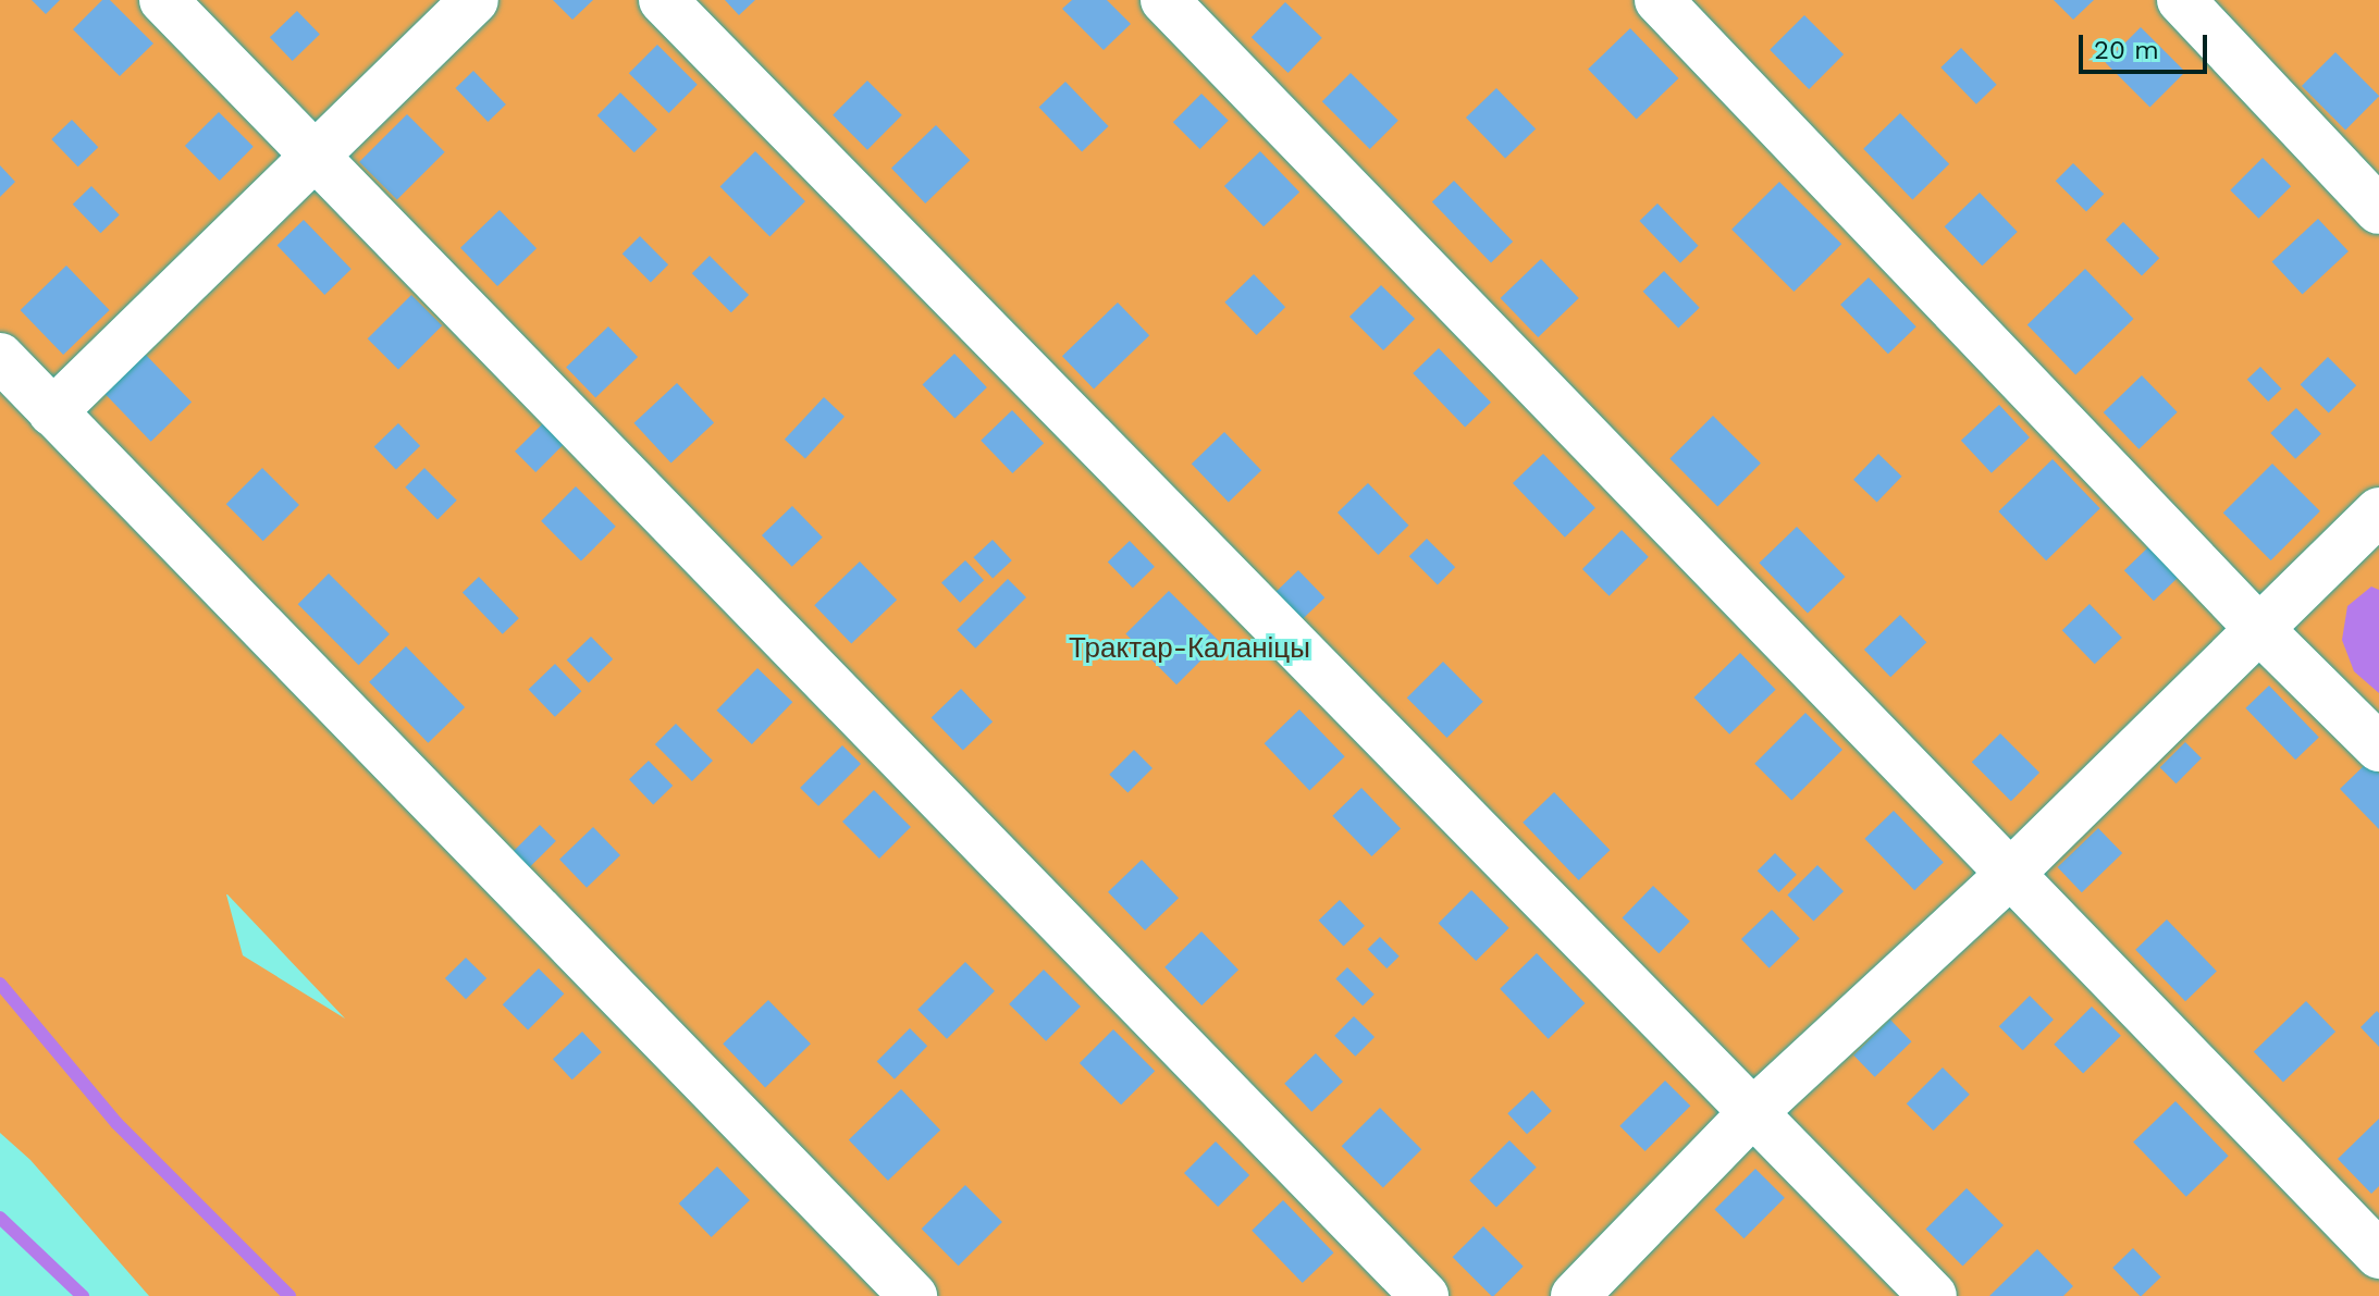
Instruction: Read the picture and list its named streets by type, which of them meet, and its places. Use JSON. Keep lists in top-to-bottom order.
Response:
{
  "parks": ["Трактар-Каланіцы"],
  "scale_bar": "20 m"
}
